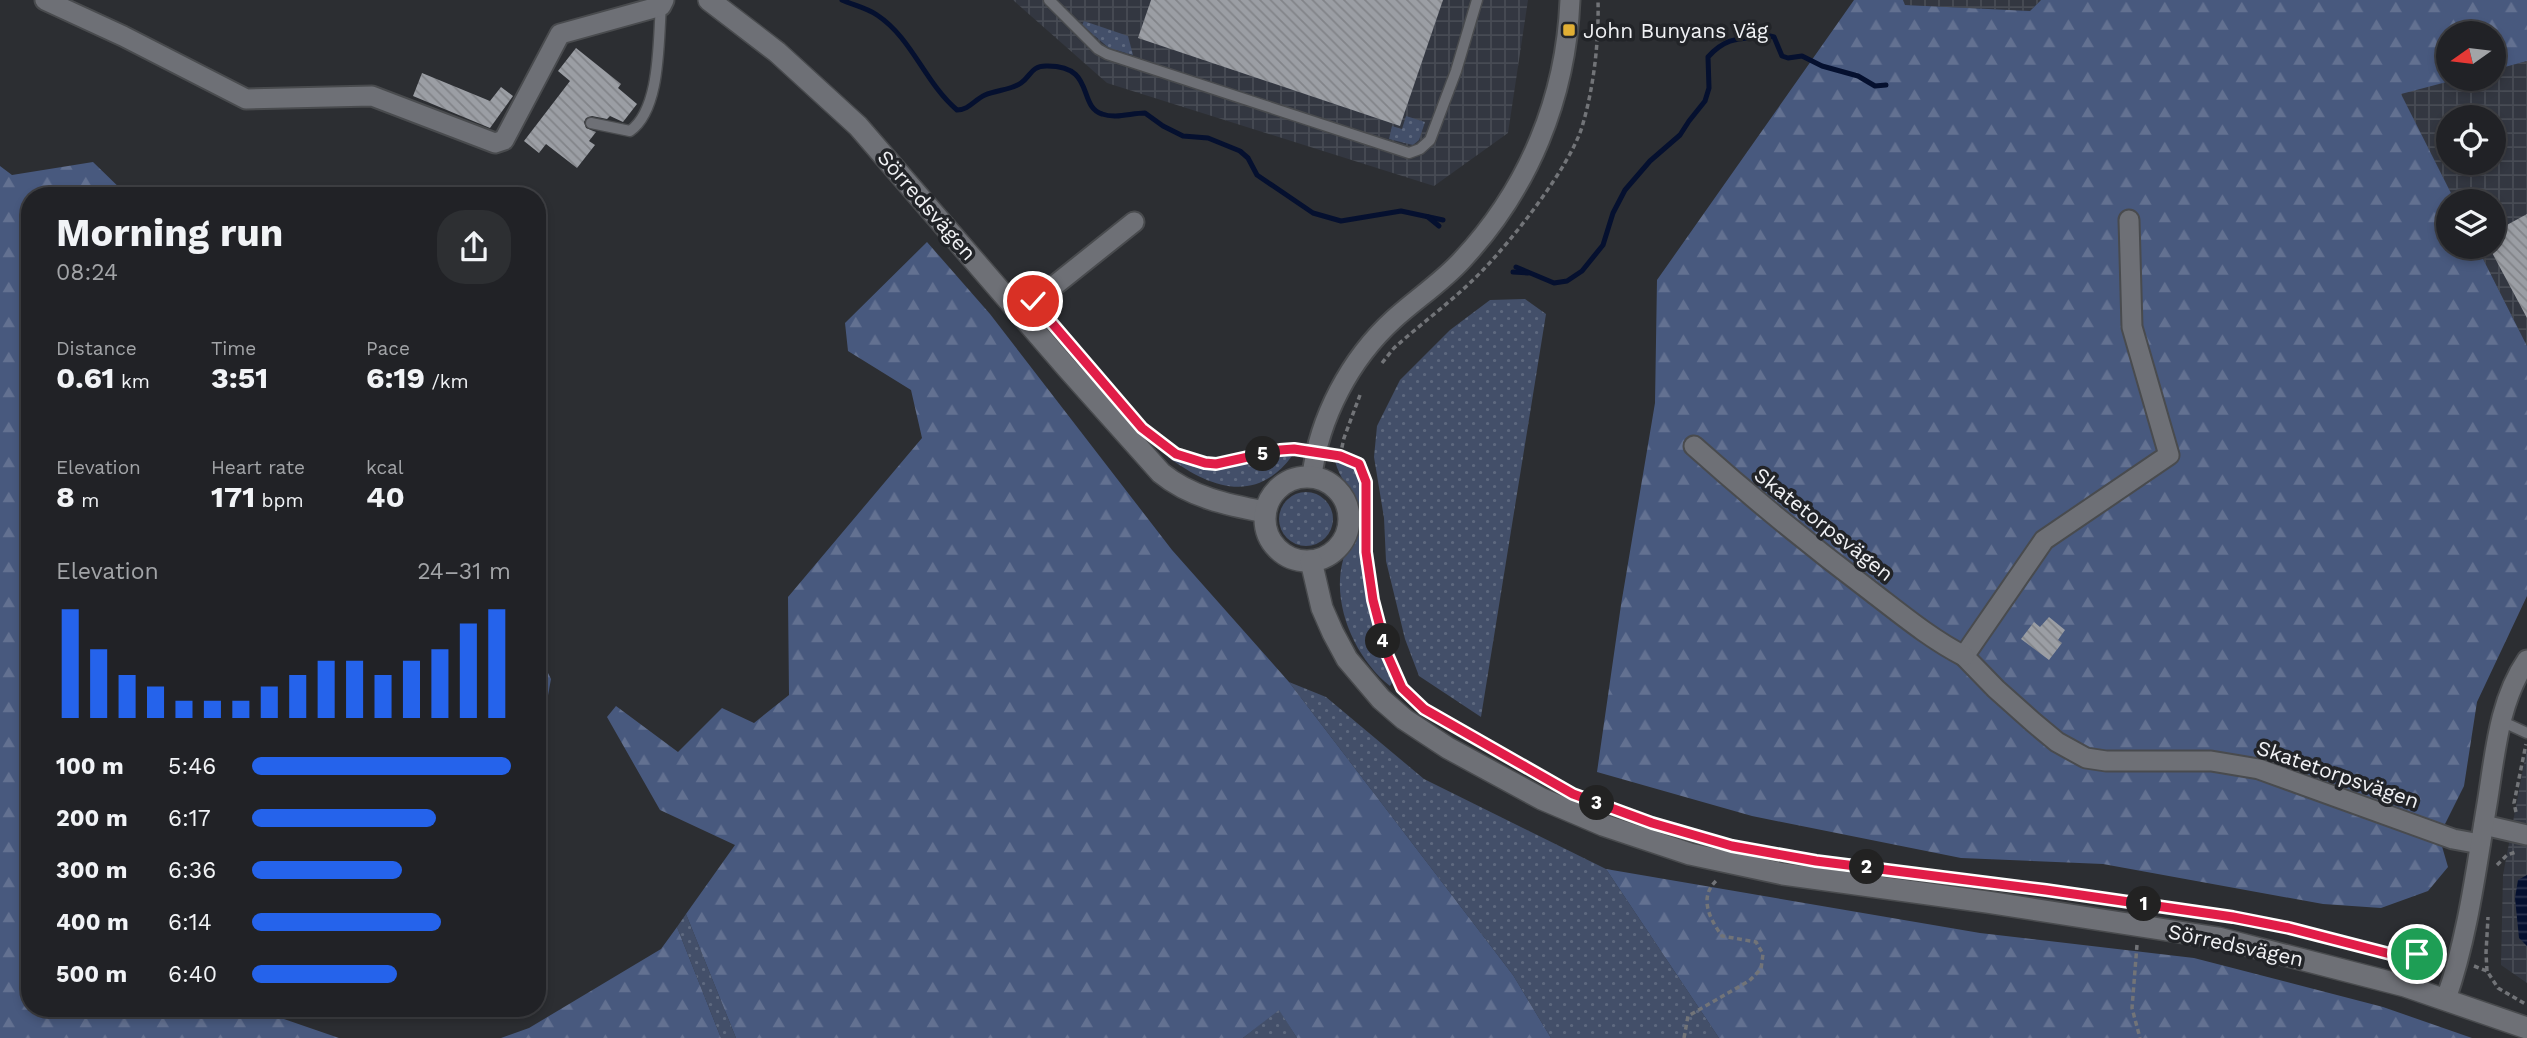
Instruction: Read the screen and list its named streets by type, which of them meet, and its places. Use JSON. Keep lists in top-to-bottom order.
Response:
{
  "streets": {
    "street": ["Sörredsvägen", "Skatetorpsvägen"]
  },
  "places": {
    "transit": ["John Bunyans Väg"]
  },
  "north": "left",
  "page": {
    "heading": ["Morning run", "08:24"],
    "stats": [
      ["Distance", "0.61 km"],
      ["Time", "3:51"],
      ["Pace", "6:19 /km"],
      ["Elevation", "8 m"],
      ["Heart rate", "171 bpm"],
      ["kcal", "40"]
    ],
    "pins": [
      "5",
      "4",
      "3",
      "2",
      "1"
    ],
    "chart": ["Elevation", "24–31 m"],
    "list": [
      {
        "name": "100 m",
        "note": "5:46"
      },
      {
        "name": "200 m",
        "note": "6:17"
      },
      {
        "name": "300 m",
        "note": "6:36"
      },
      {
        "name": "400 m",
        "note": "6:14"
      },
      {
        "name": "500 m",
        "note": "6:40"
      }
    ]
  }
}
